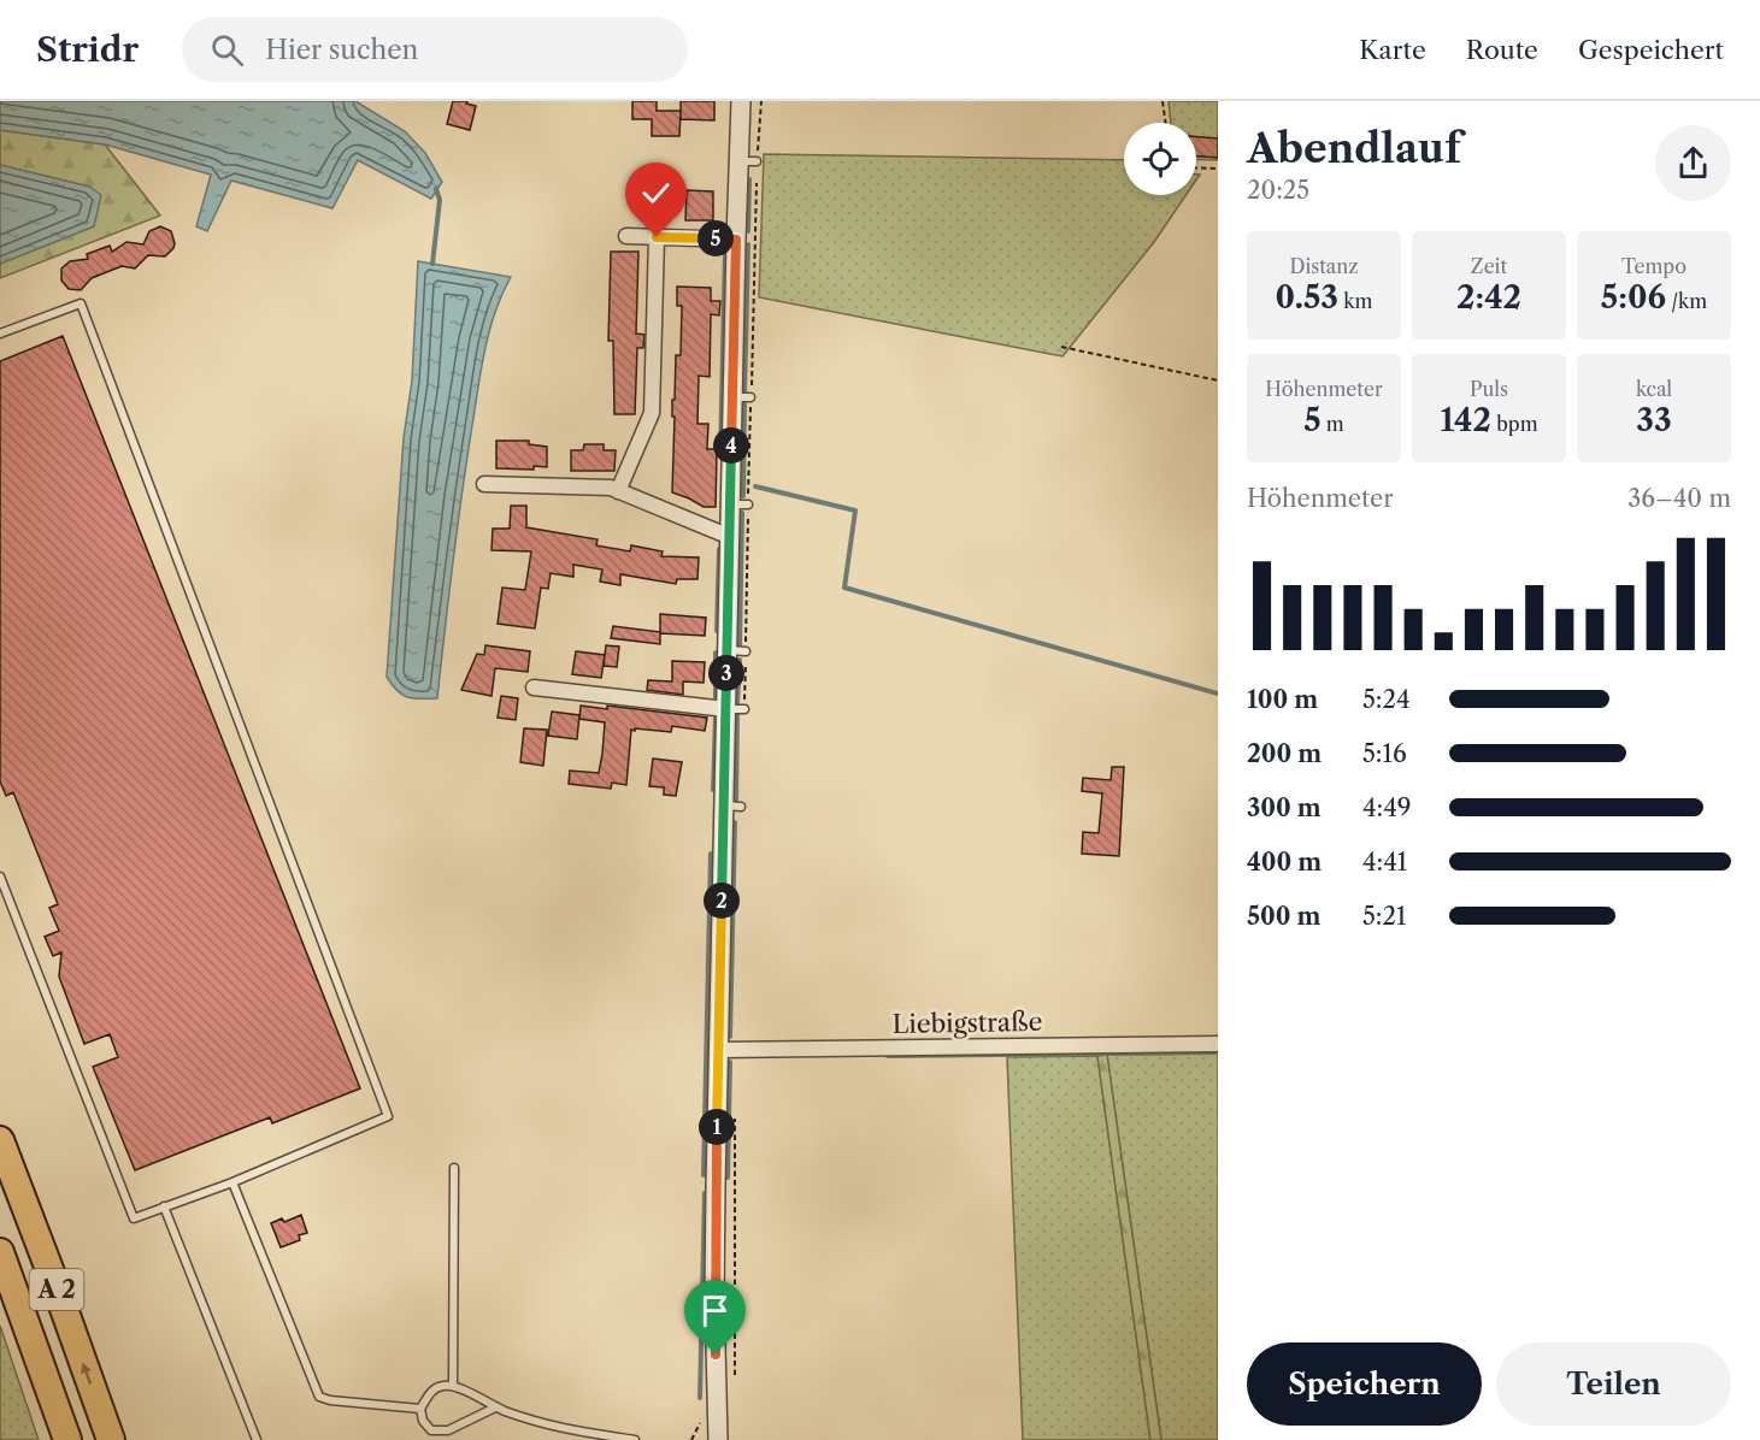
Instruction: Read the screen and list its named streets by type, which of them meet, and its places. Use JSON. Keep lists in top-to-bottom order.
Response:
{
  "streets": {
    "highway": ["A 2"],
    "street": ["Liebigstraße"]
  },
  "page": {
    "header": "Stridr",
    "search": "Hier suchen",
    "nav": ["Karte", "Route", "Gespeichert"],
    "heading": ["Abendlauf", "20:25"],
    "pins": [
      "5",
      "4",
      "3",
      "2",
      "1"
    ],
    "stats": [
      ["Distanz", "0.53 km"],
      ["Zeit", "2:42"],
      ["Tempo", "5:06 /km"],
      ["Höhenmeter", "5 m"],
      ["Puls", "142 bpm"],
      ["kcal", "33"]
    ],
    "chart": ["Höhenmeter", "36–40 m"],
    "list": [
      {
        "name": "100 m",
        "note": "5:24"
      },
      {
        "name": "200 m",
        "note": "5:16"
      },
      {
        "name": "300 m",
        "note": "4:49"
      },
      {
        "name": "400 m",
        "note": "4:41"
      },
      {
        "name": "500 m",
        "note": "5:21"
      }
    ],
    "buttons": ["Speichern", "Teilen"]
  }
}
